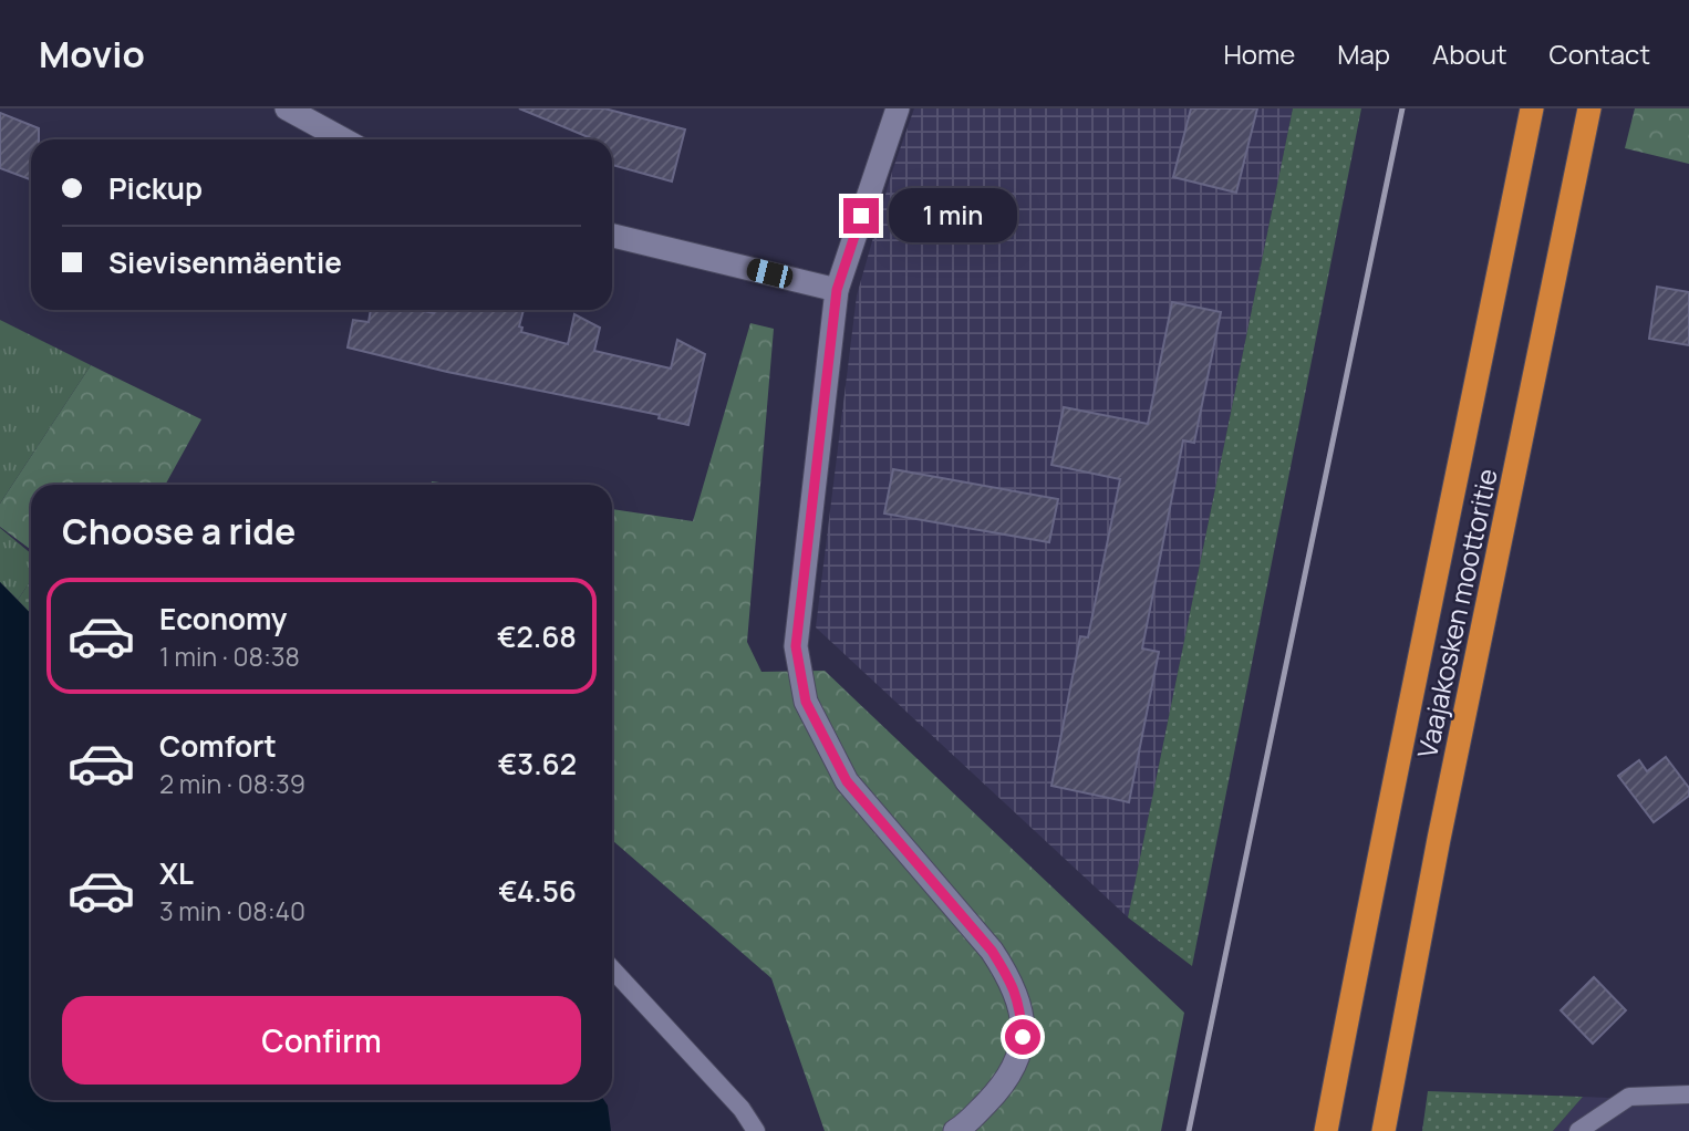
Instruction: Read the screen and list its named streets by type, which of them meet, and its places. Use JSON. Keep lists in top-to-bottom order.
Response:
{
  "streets": {
    "highway": ["Vaajakosken moottoritie"]
  },
  "page": {
    "header": "Movio",
    "nav": [
      "Home",
      "Map",
      "About",
      "Contact"
    ],
    "banner": ["Pickup", "Sievisenmäentie"],
    "bubble": "1 min",
    "heading": "Choose a ride",
    "list": [
      {
        "name": "Economy",
        "note": "1 min · 08:38",
        "value": "€2.68"
      },
      {
        "name": "Comfort",
        "note": "2 min · 08:39",
        "value": "€3.62"
      },
      {
        "name": "XL",
        "note": "3 min · 08:40",
        "value": "€4.56"
      }
    ],
    "buttons": "Confirm"
  }
}
